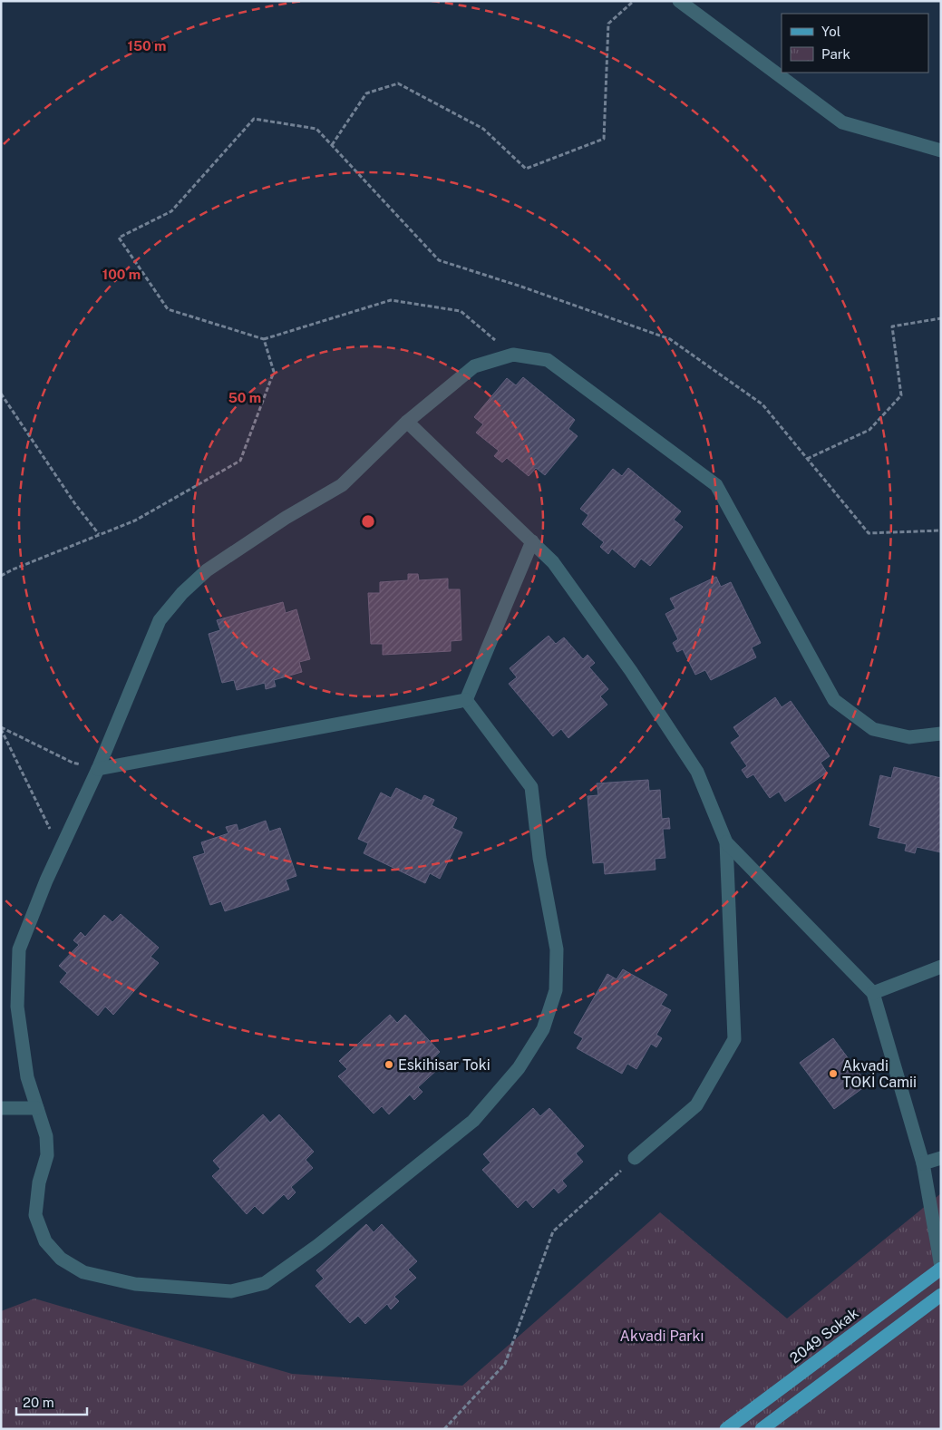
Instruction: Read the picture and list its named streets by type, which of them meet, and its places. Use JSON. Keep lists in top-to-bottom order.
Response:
{
  "streets": {
    "main road": ["2049 Sokak"]
  },
  "parks": ["Akvadi Parkı"],
  "places": ["Eskihisar Toki", "Akvadi TOKİ Camii"],
  "legend": ["Yol", "Park"],
  "scale_bar": "20 m",
  "rings": ["150 m", "100 m", "50 m"]
}
